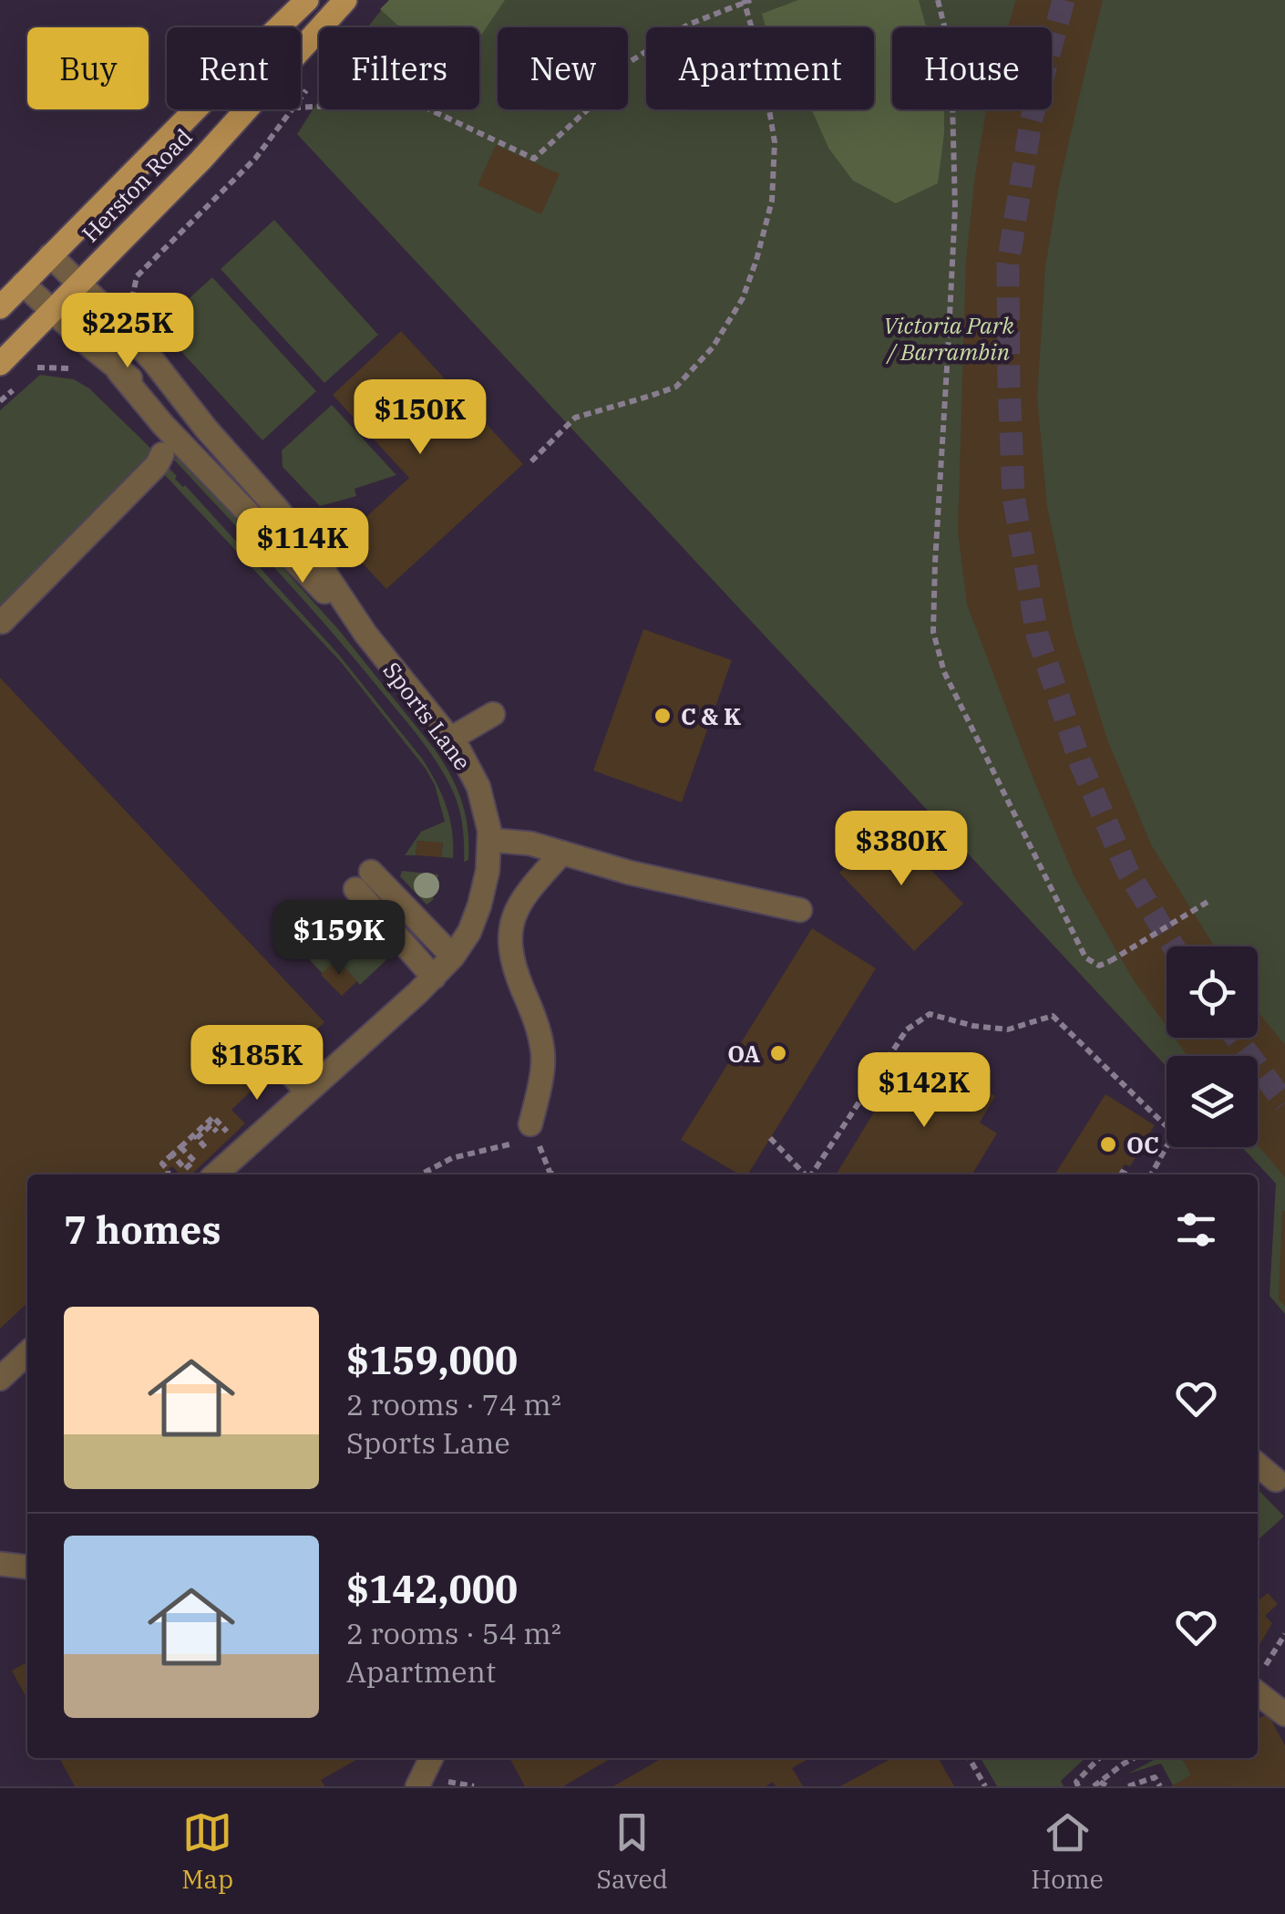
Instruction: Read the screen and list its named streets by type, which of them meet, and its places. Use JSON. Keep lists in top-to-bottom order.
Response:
{
  "streets": {
    "main road": ["Herston Road"],
    "street": ["Sports Lane"]
  },
  "crossings": [
    ["Herston Road", "Sports Lane"]
  ],
  "parks": ["Victoria Park / Barrambin"],
  "places": ["C & K", "OA", "OC"],
  "page": {
    "chip": [
      "Buy",
      "Rent",
      "Filters",
      "New",
      "Apartment",
      "House"
    ],
    "price": [
      "$225K",
      "$150K",
      "$114K",
      "$380K",
      "$159K",
      "$185K",
      "$142K"
    ],
    "heading": "7 homes",
    "list": [
      {
        "name": "$159,000",
        "note": "2 rooms · 74 m² · Sports Lane"
      },
      {
        "name": "$142,000",
        "note": "2 rooms · 54 m² · Apartment"
      }
    ],
    "tabs": ["Map", "Saved", "Home"]
  }
}
